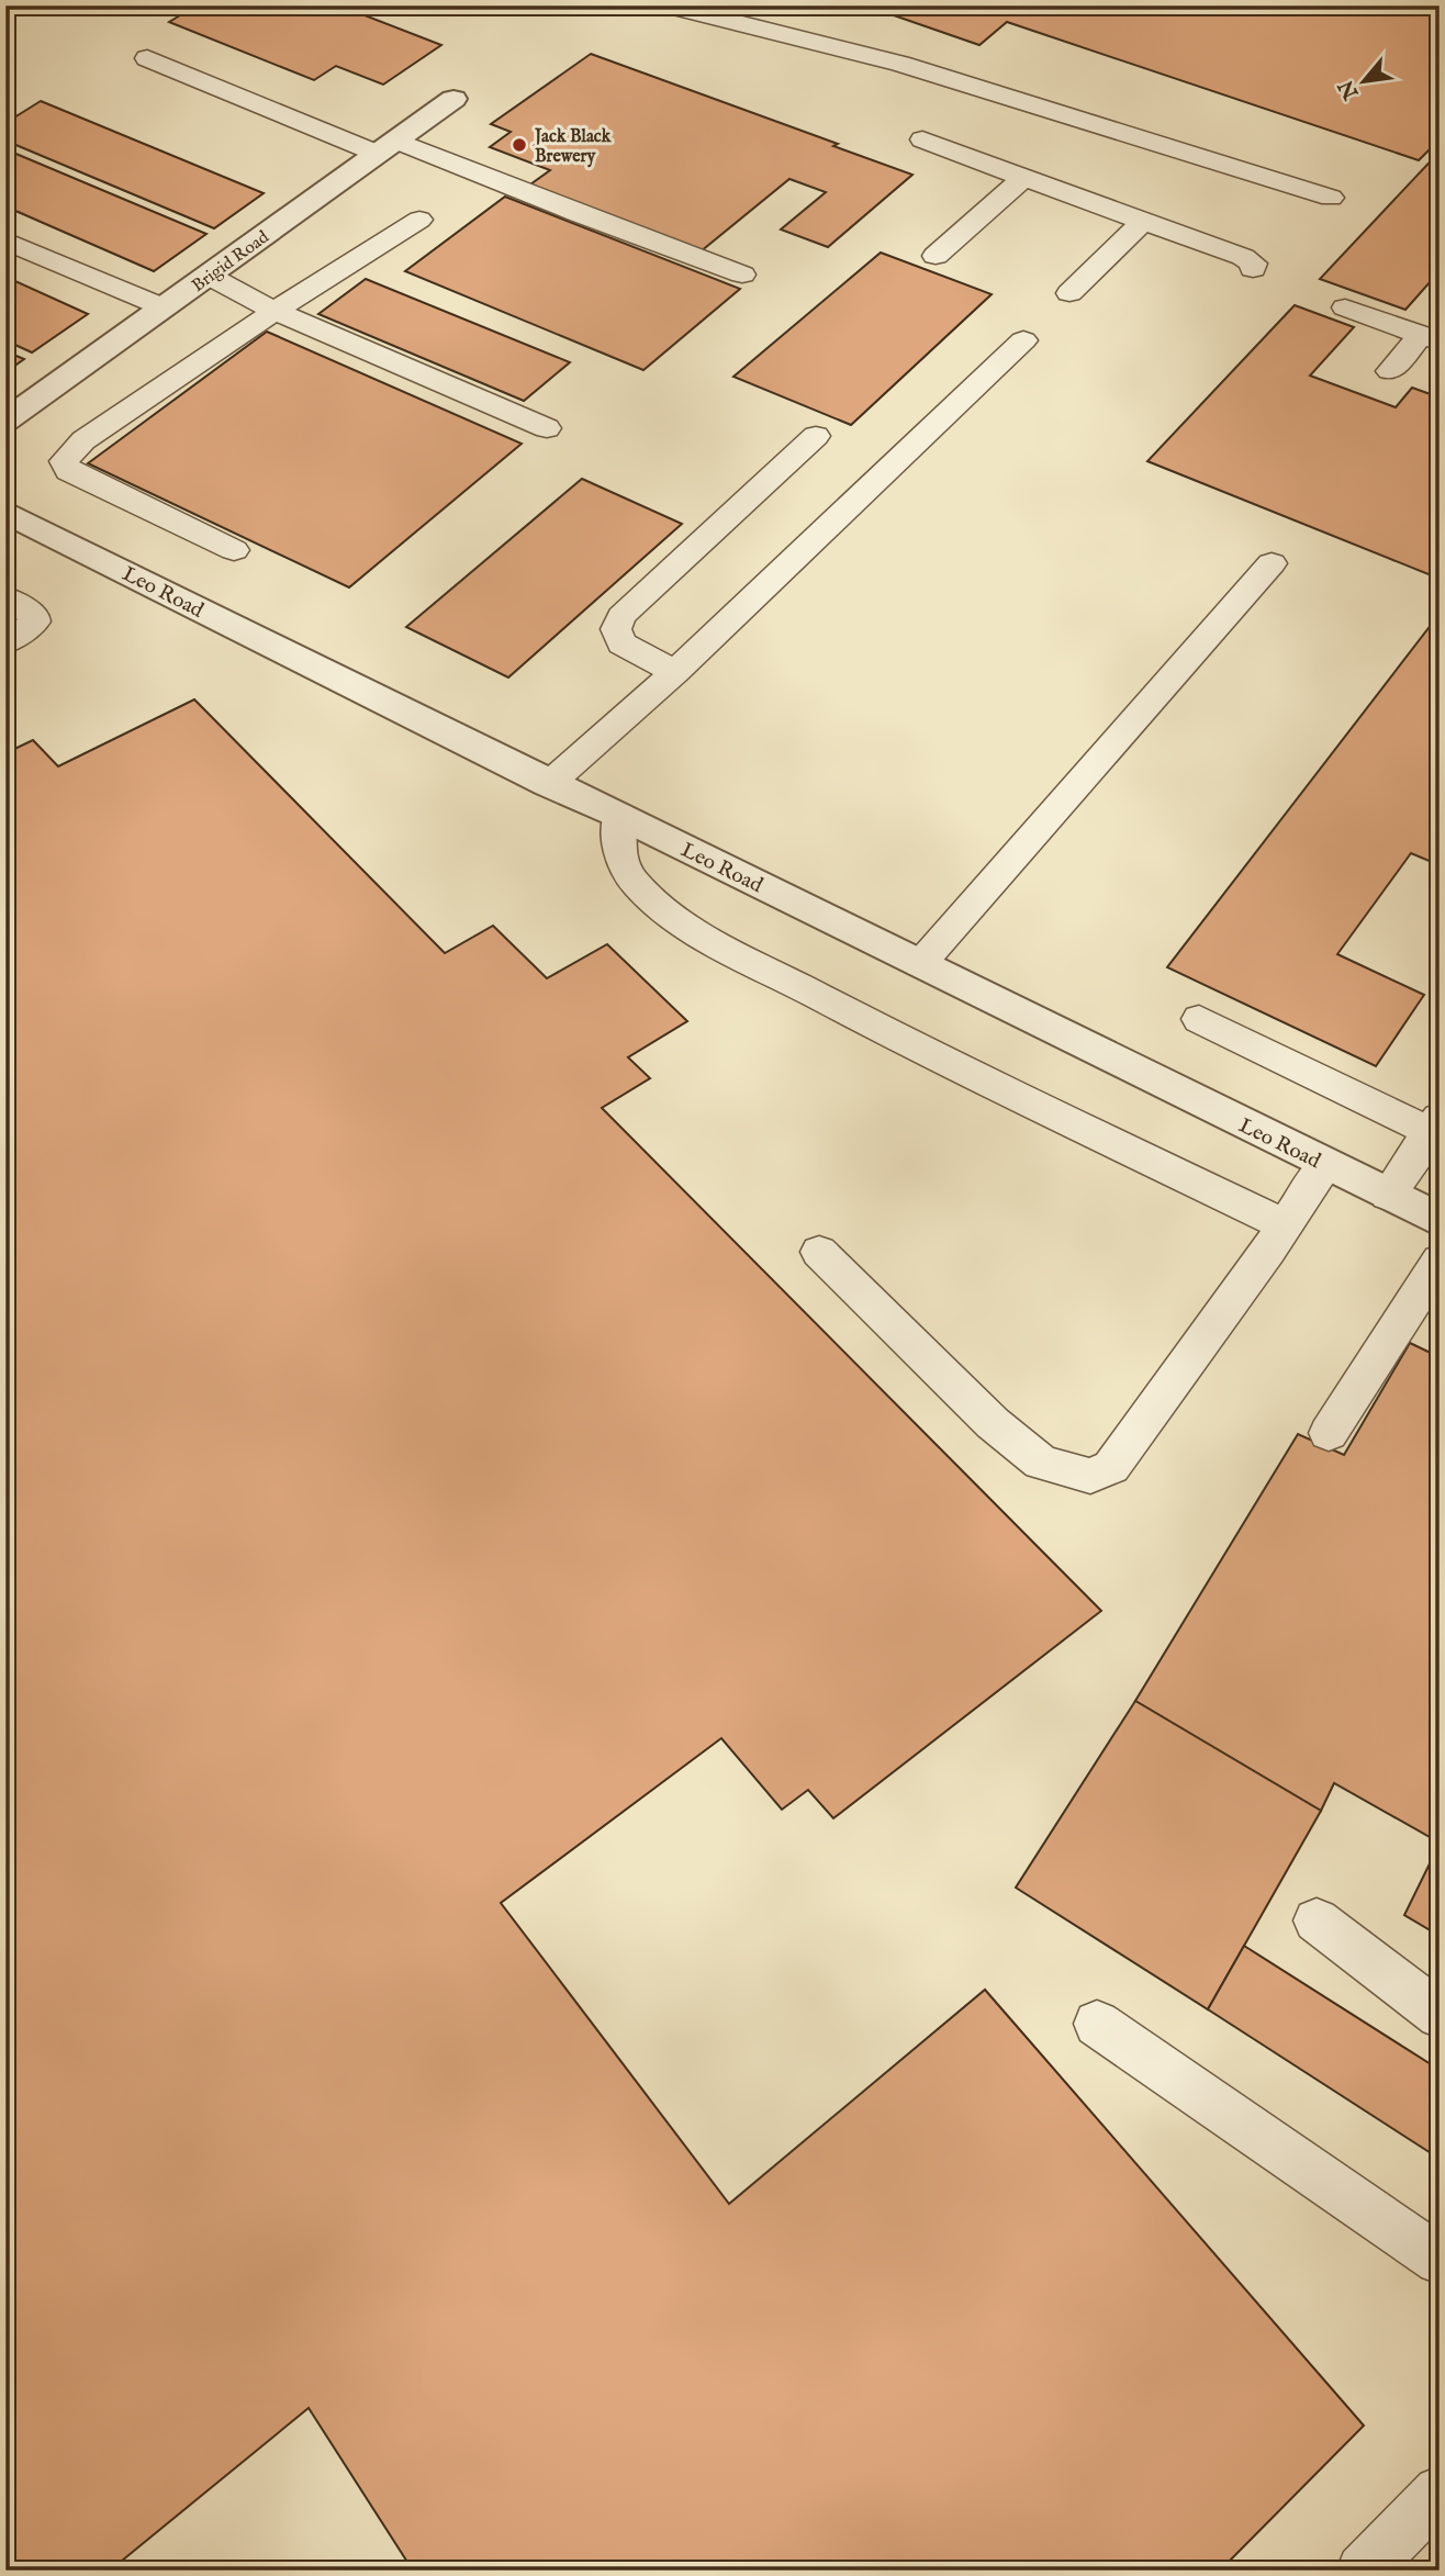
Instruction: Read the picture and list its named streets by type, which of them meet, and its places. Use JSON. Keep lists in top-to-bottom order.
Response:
{
  "streets": {
    "street": ["Brigid Road", "Leo Road"]
  },
  "places": ["Jack Black Brewery"],
  "north": "bottom left"
}
